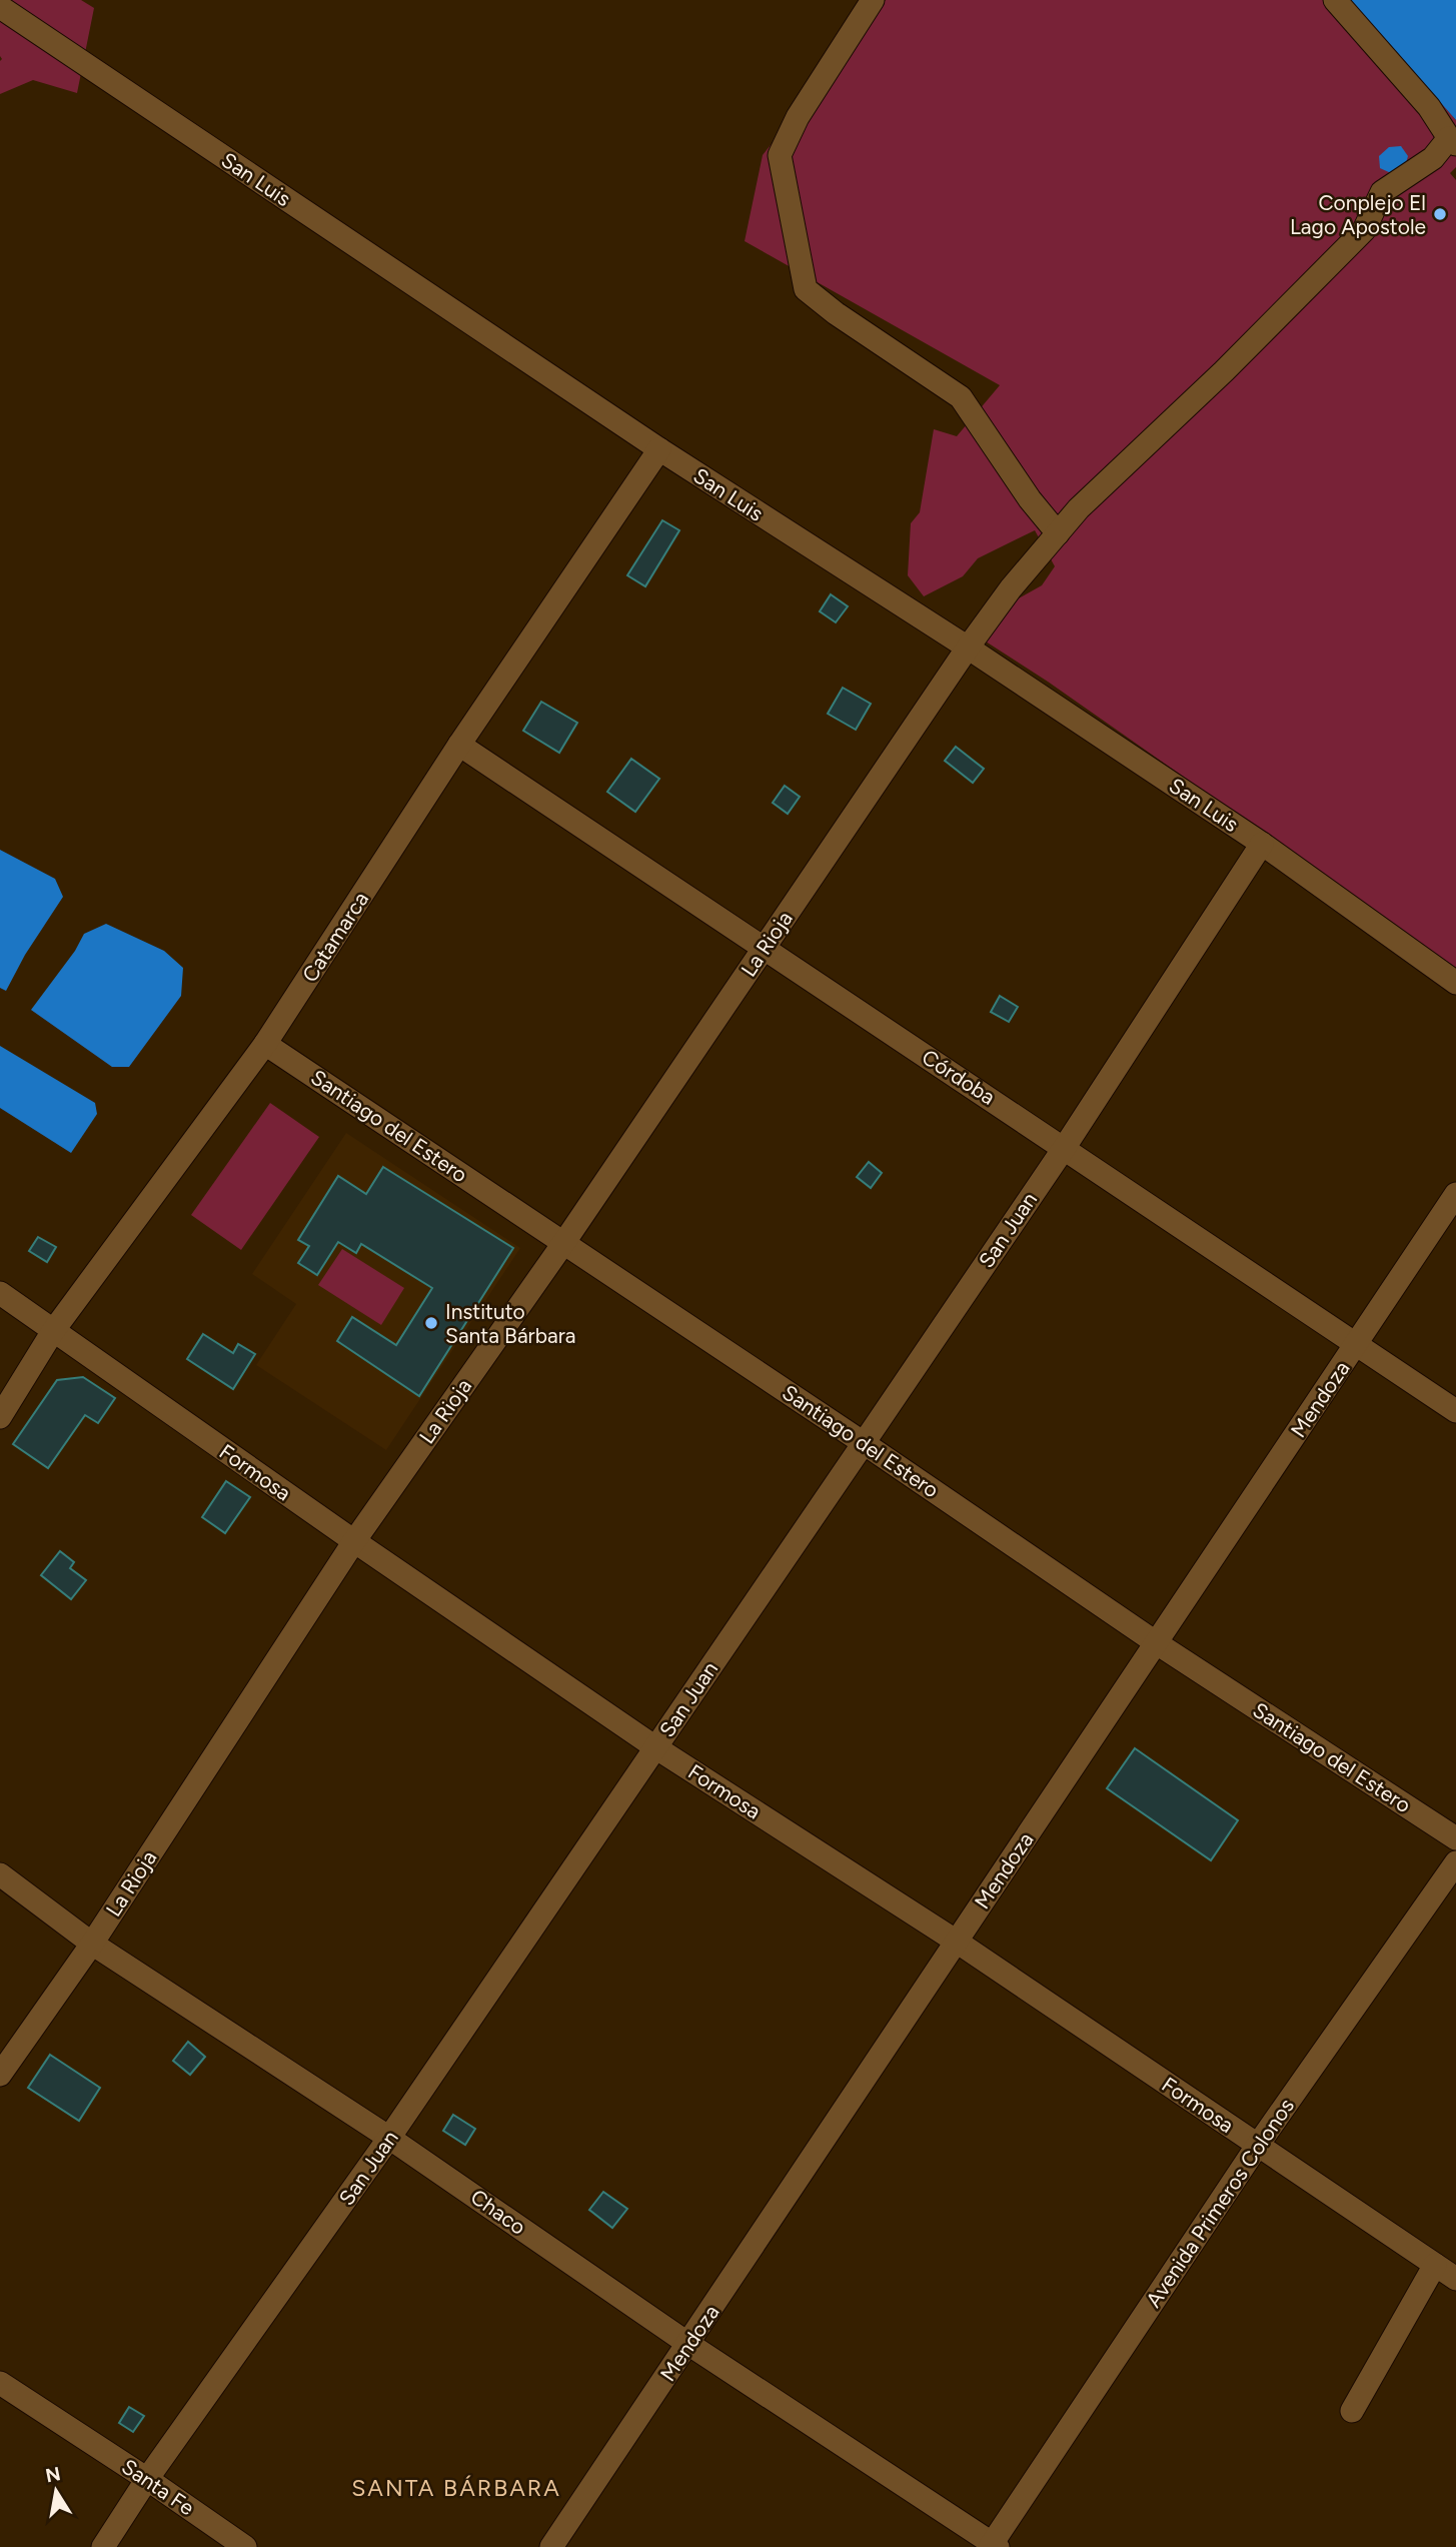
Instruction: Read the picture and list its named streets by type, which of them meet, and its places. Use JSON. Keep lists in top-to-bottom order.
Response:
{
  "streets": {
    "street": [
      "San Luis",
      "Catamarca",
      "La Rioja",
      "Córdoba",
      "Santiago del Estero",
      "San Juan",
      "Mendoza",
      "Formosa",
      "Avenida Primeros Colonos",
      "Chaco",
      "Santa Fe"
    ]
  },
  "crossings": [
    ["San Luis", "Catamarca"],
    ["San Luis", "La Rioja"],
    ["San Luis", "San Juan"],
    ["Catamarca", "Córdoba"],
    ["Catamarca", "Santiago del Estero"],
    ["Catamarca", "Formosa"],
    ["La Rioja", "Córdoba"],
    ["La Rioja", "Santiago del Estero"],
    ["La Rioja", "Formosa"],
    ["La Rioja", "Chaco"],
    ["Córdoba", "San Juan"],
    ["Córdoba", "Mendoza"],
    ["Santiago del Estero", "San Juan"],
    ["Santiago del Estero", "Mendoza"],
    ["San Juan", "Formosa"],
    ["San Juan", "Chaco"],
    ["San Juan", "Santa Fe"],
    ["Mendoza", "Formosa"],
    ["Mendoza", "Chaco"],
    ["Formosa", "Avenida Primeros Colonos"],
    ["Avenida Primeros Colonos", "Chaco"]
  ],
  "districts": ["SANTA BÁRBARA"],
  "places": ["Conplejo El Lago Apostole", "Instituto Santa Bárbara"],
  "north": "top"
}
